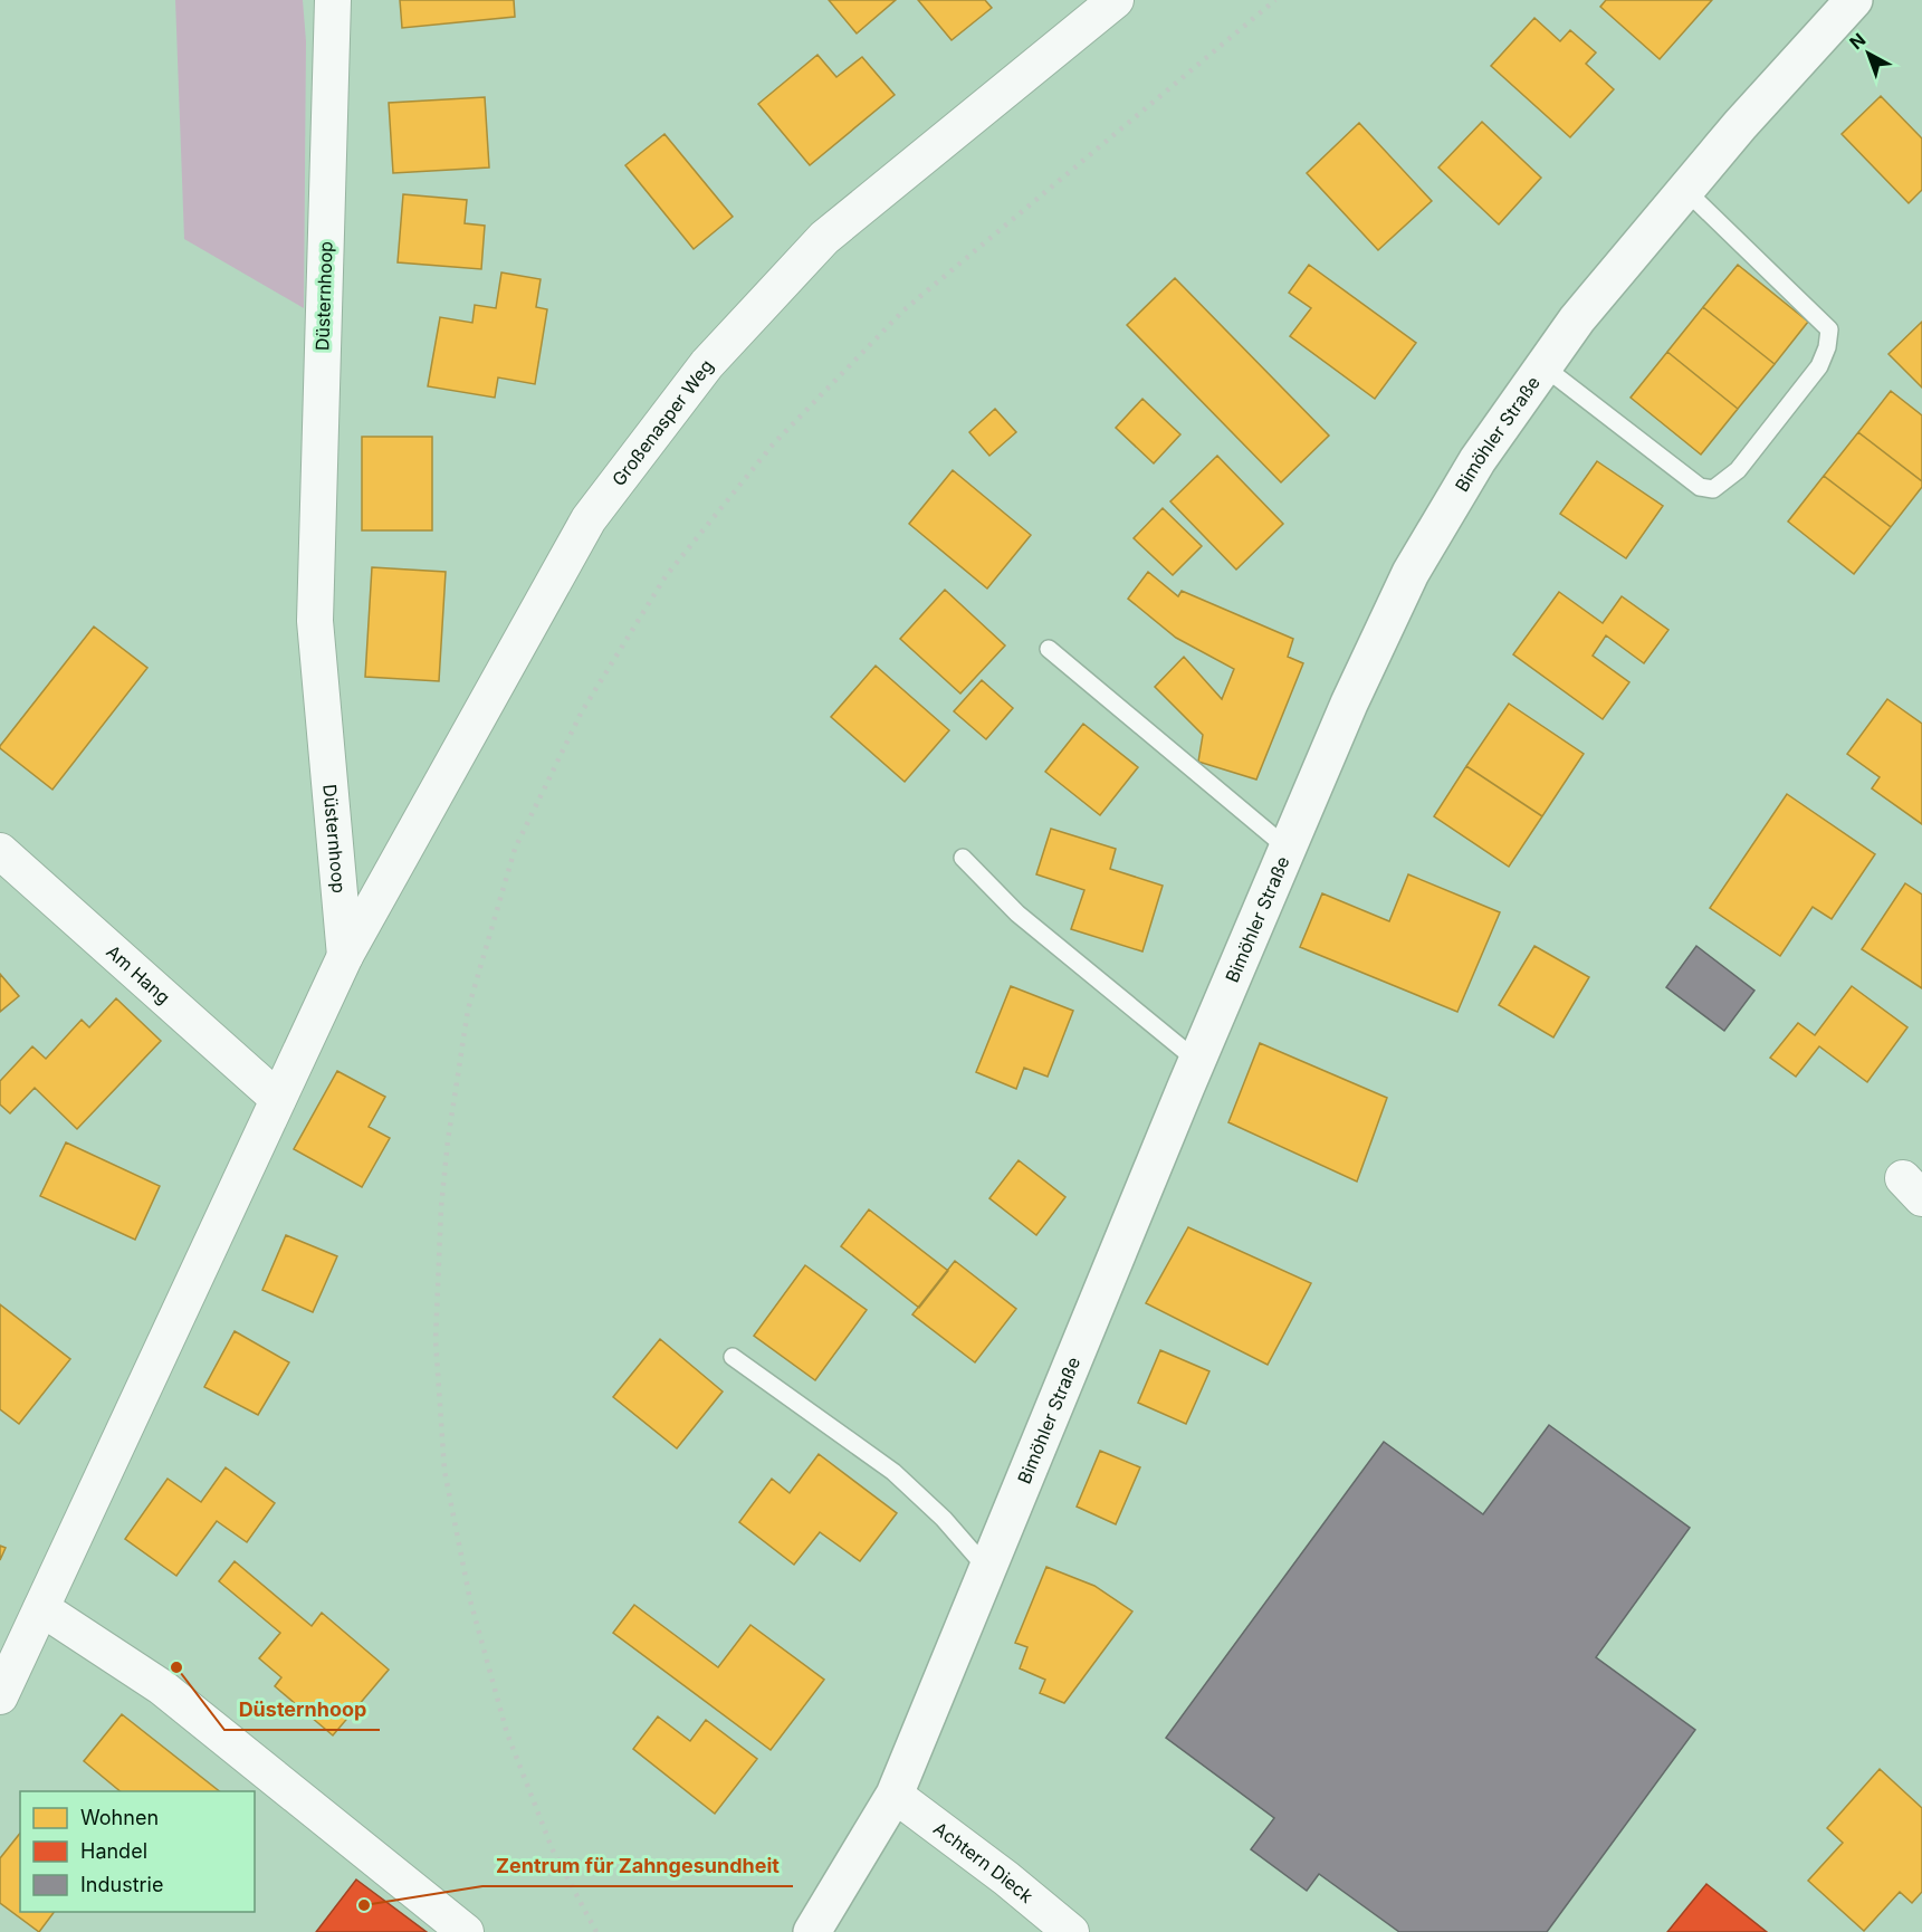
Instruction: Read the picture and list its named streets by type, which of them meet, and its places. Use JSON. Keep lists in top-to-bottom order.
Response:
{
  "streets": {
    "street": [
      "Düsternhoop",
      "Großenasper Weg",
      "Bimöhler Straße",
      "Am Hang",
      "Achtern Dieck"
    ]
  },
  "crossings": [
    ["Düsternhoop", "Großenasper Weg"],
    ["Bimöhler Straße", "Achtern Dieck"]
  ],
  "places": ["Düsternhoop", "Zentrum für Zahngesundheit"],
  "legend": ["Wohnen", "Handel", "Industrie"],
  "north": "top left"
}
